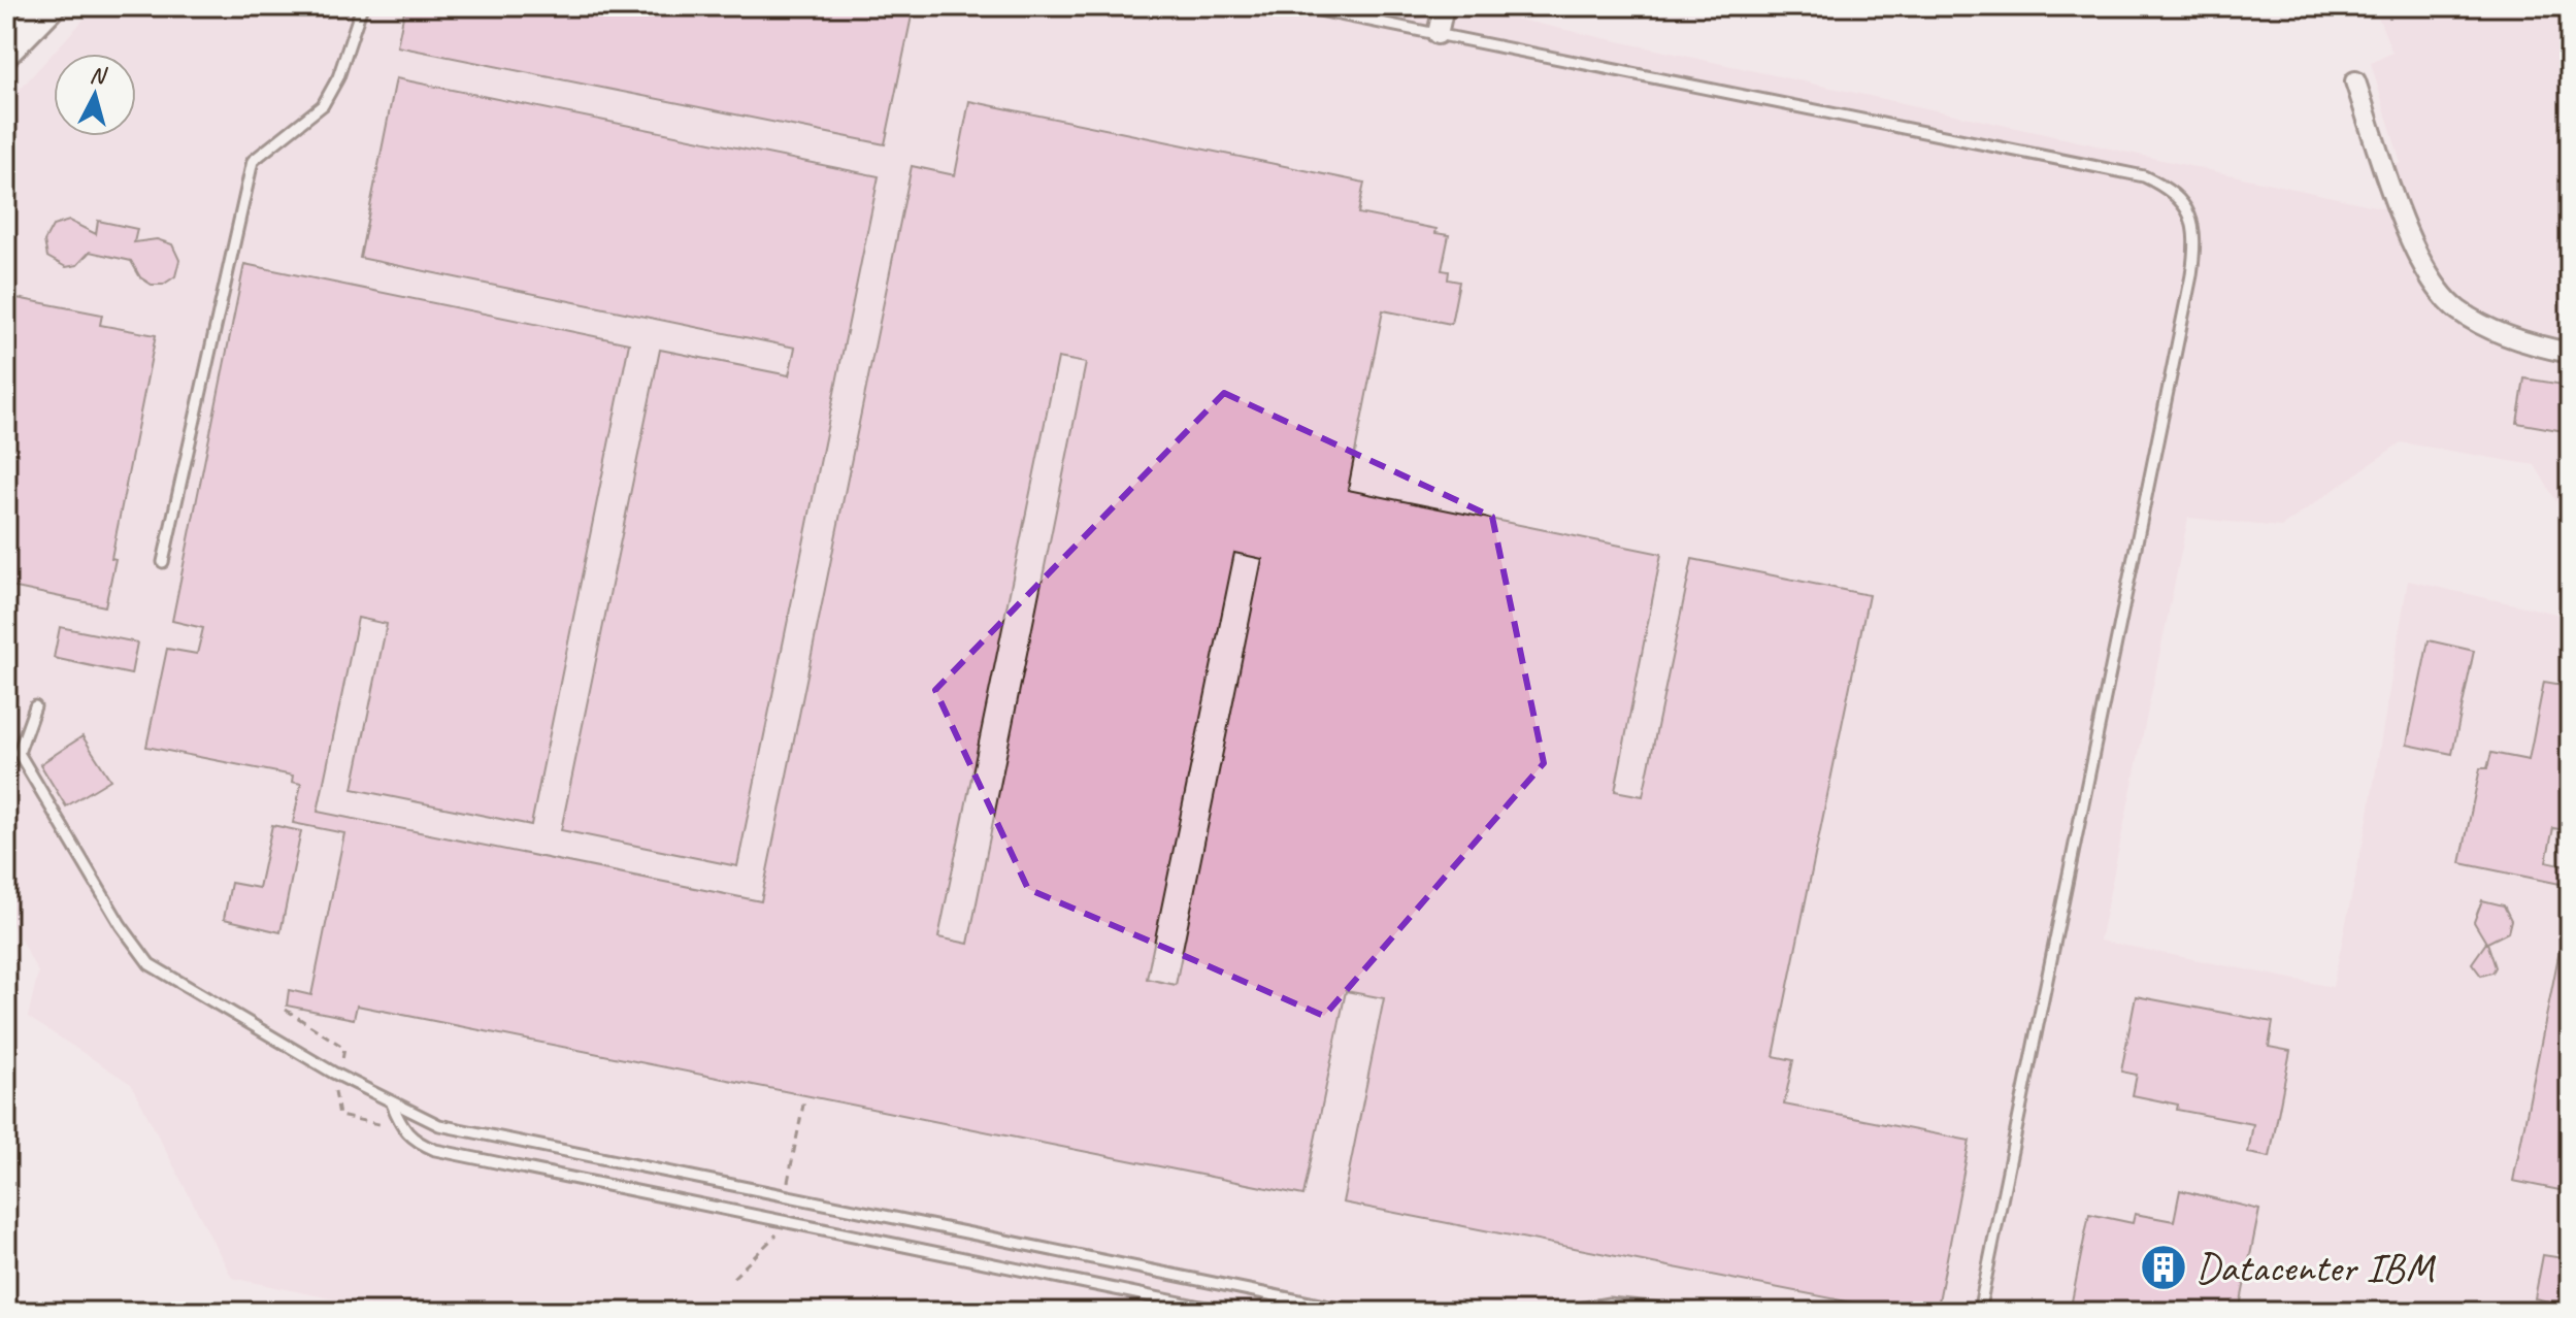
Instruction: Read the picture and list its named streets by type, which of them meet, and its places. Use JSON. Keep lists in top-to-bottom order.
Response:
{
  "places": {
    "building": ["Datacenter IBM"]
  },
  "north": "top"
}
